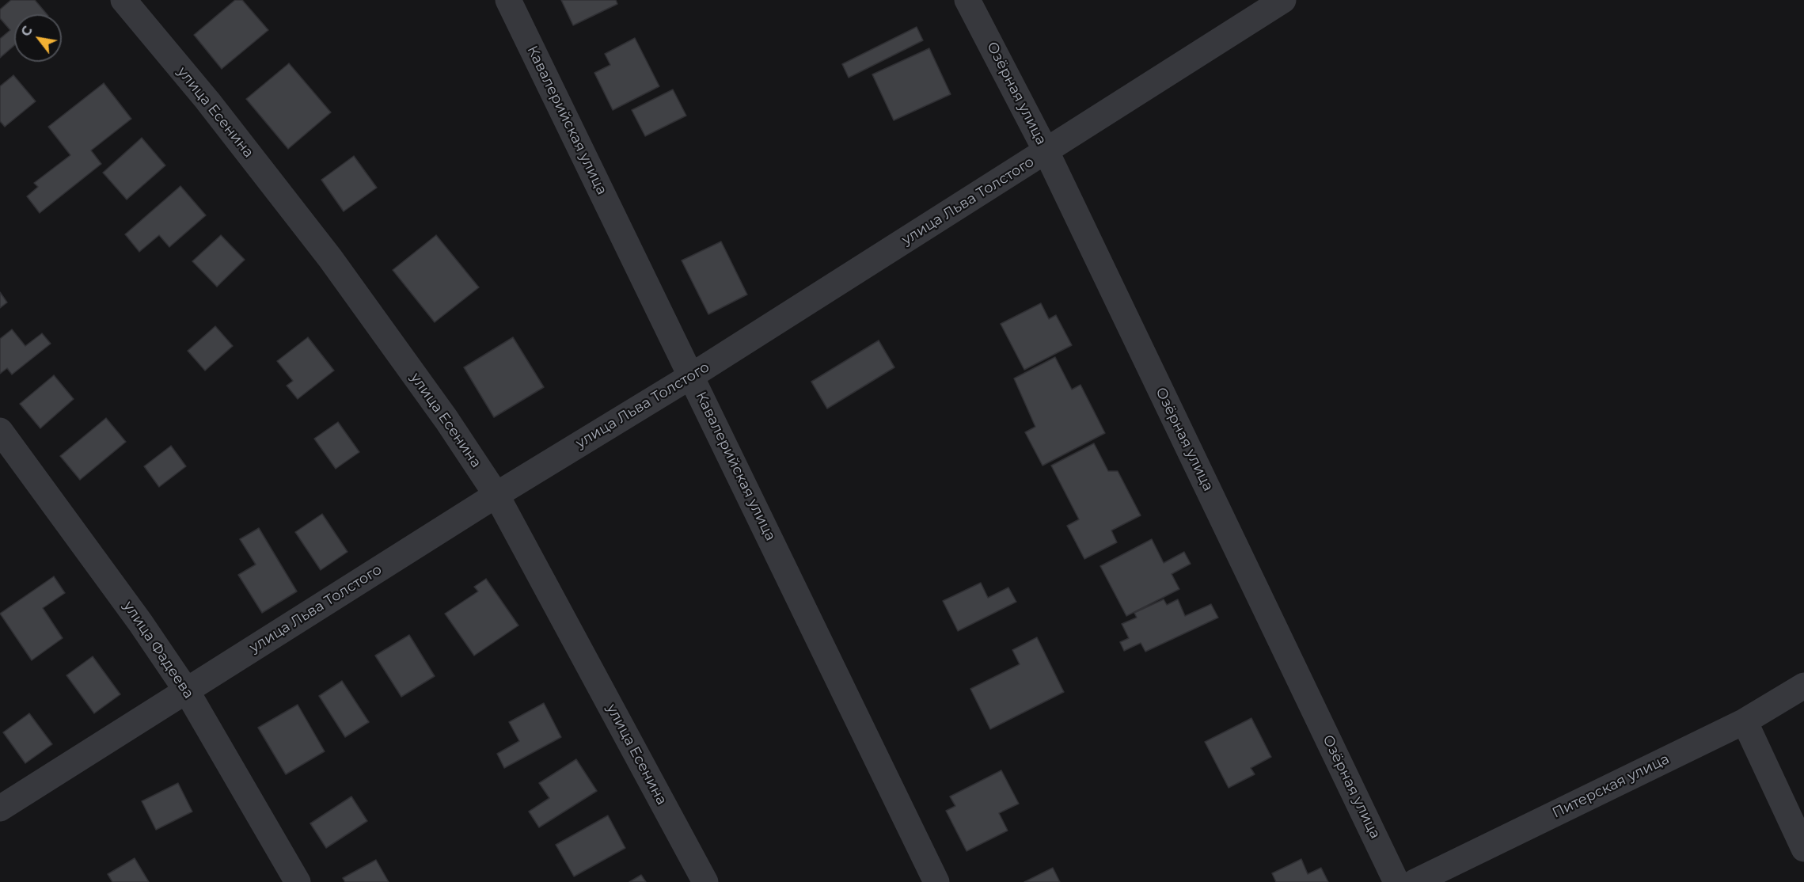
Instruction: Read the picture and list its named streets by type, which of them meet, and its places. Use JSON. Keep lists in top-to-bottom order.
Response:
{
  "streets": {
    "street": [
      "Озёрная улица",
      "улица Есенина",
      "Кавалерийская улица",
      "улица Льва Толстого",
      "улица Фадеева",
      "Питерская улица"
    ]
  },
  "crossings": [
    ["Озёрная улица", "улица Льва Толстого"],
    ["улица Есенина", "улица Льва Толстого"],
    ["Кавалерийская улица", "улица Льва Толстого"],
    ["улица Льва Толстого", "улица Фадеева"]
  ],
  "north": "top left"
}
